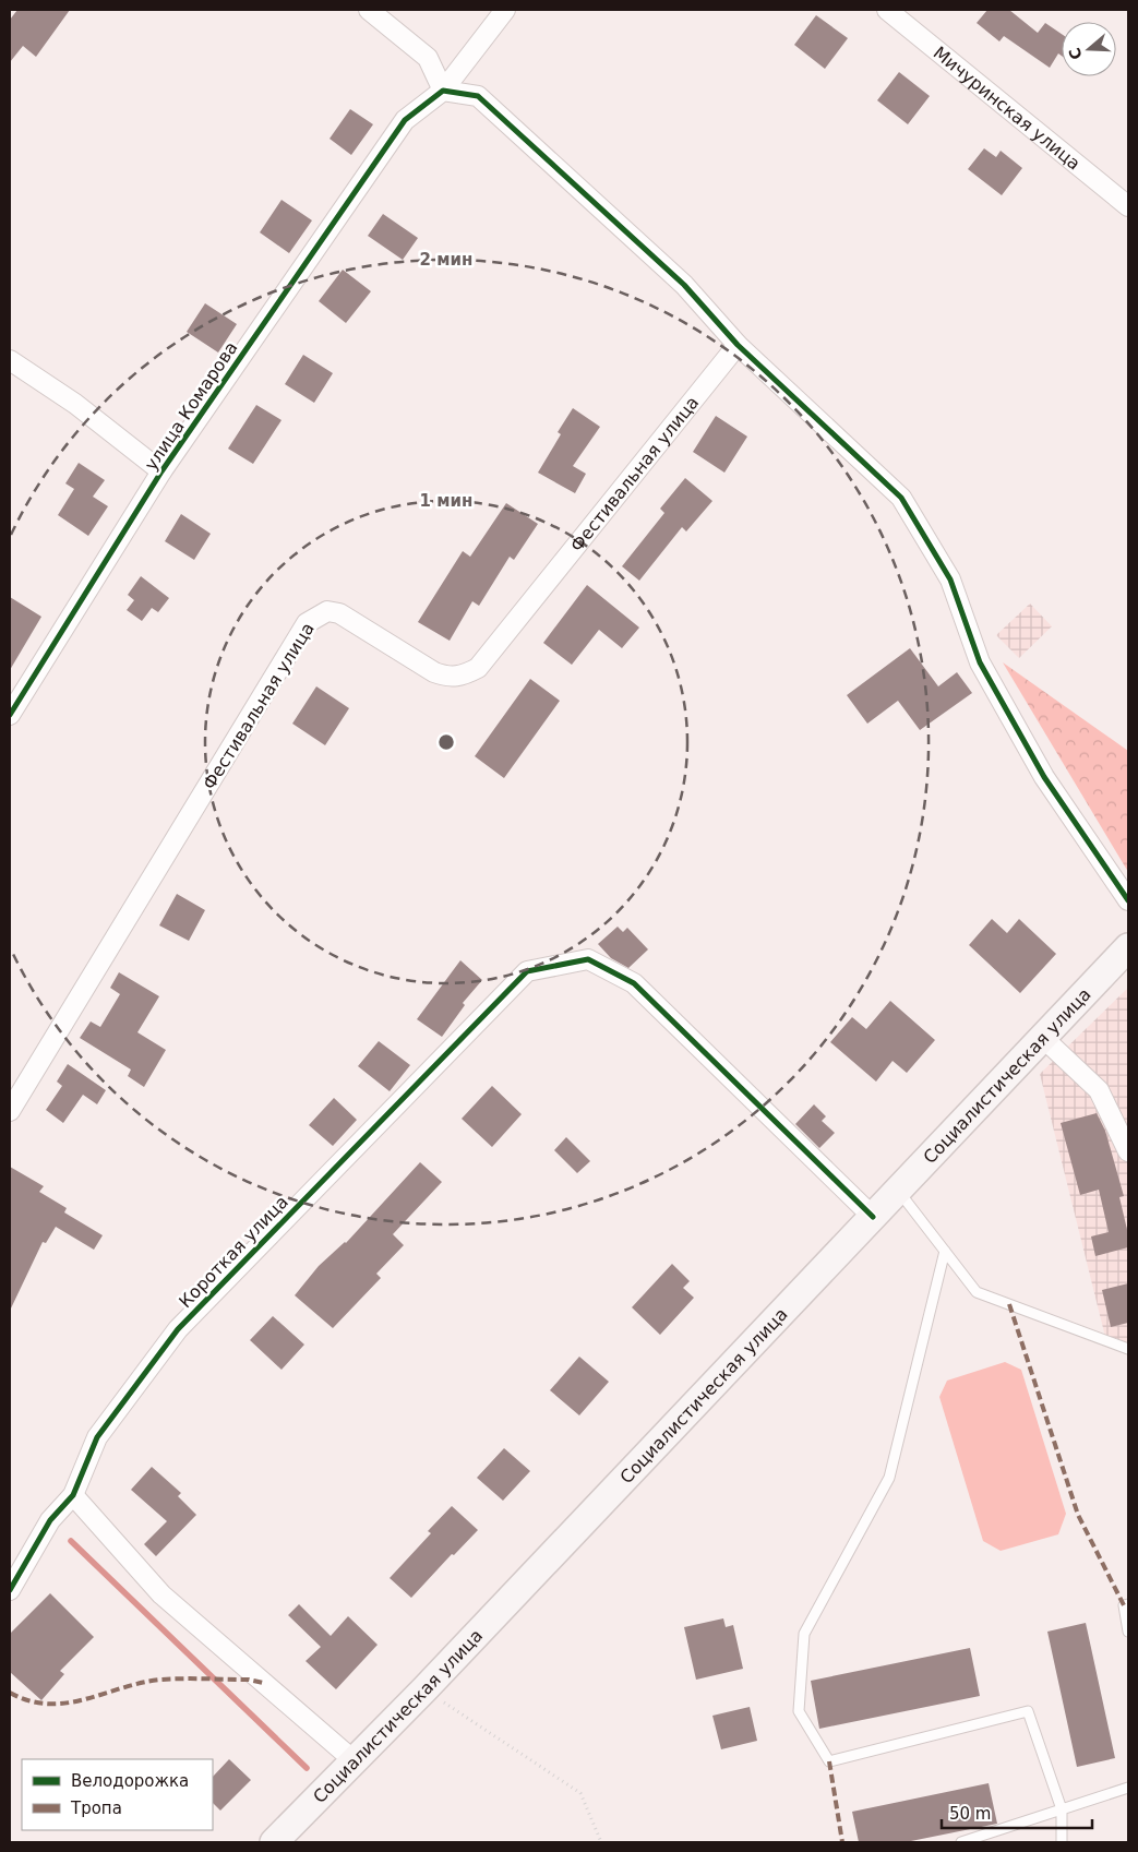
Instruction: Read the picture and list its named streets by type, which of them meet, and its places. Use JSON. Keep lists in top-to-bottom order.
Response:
{
  "streets": {
    "street": [
      "Мичуринская улица",
      "улица Комарова",
      "Фестивальная улица",
      "Социалистическая улица",
      "Короткая улица"
    ]
  },
  "crossings": [
    ["Социалистическая улица", "Короткая улица"]
  ],
  "legend": ["Велодорожка", "Тропа"],
  "scale_bar": "50 m",
  "north": "left",
  "rings": ["2 мин", "1 мин"]
}
